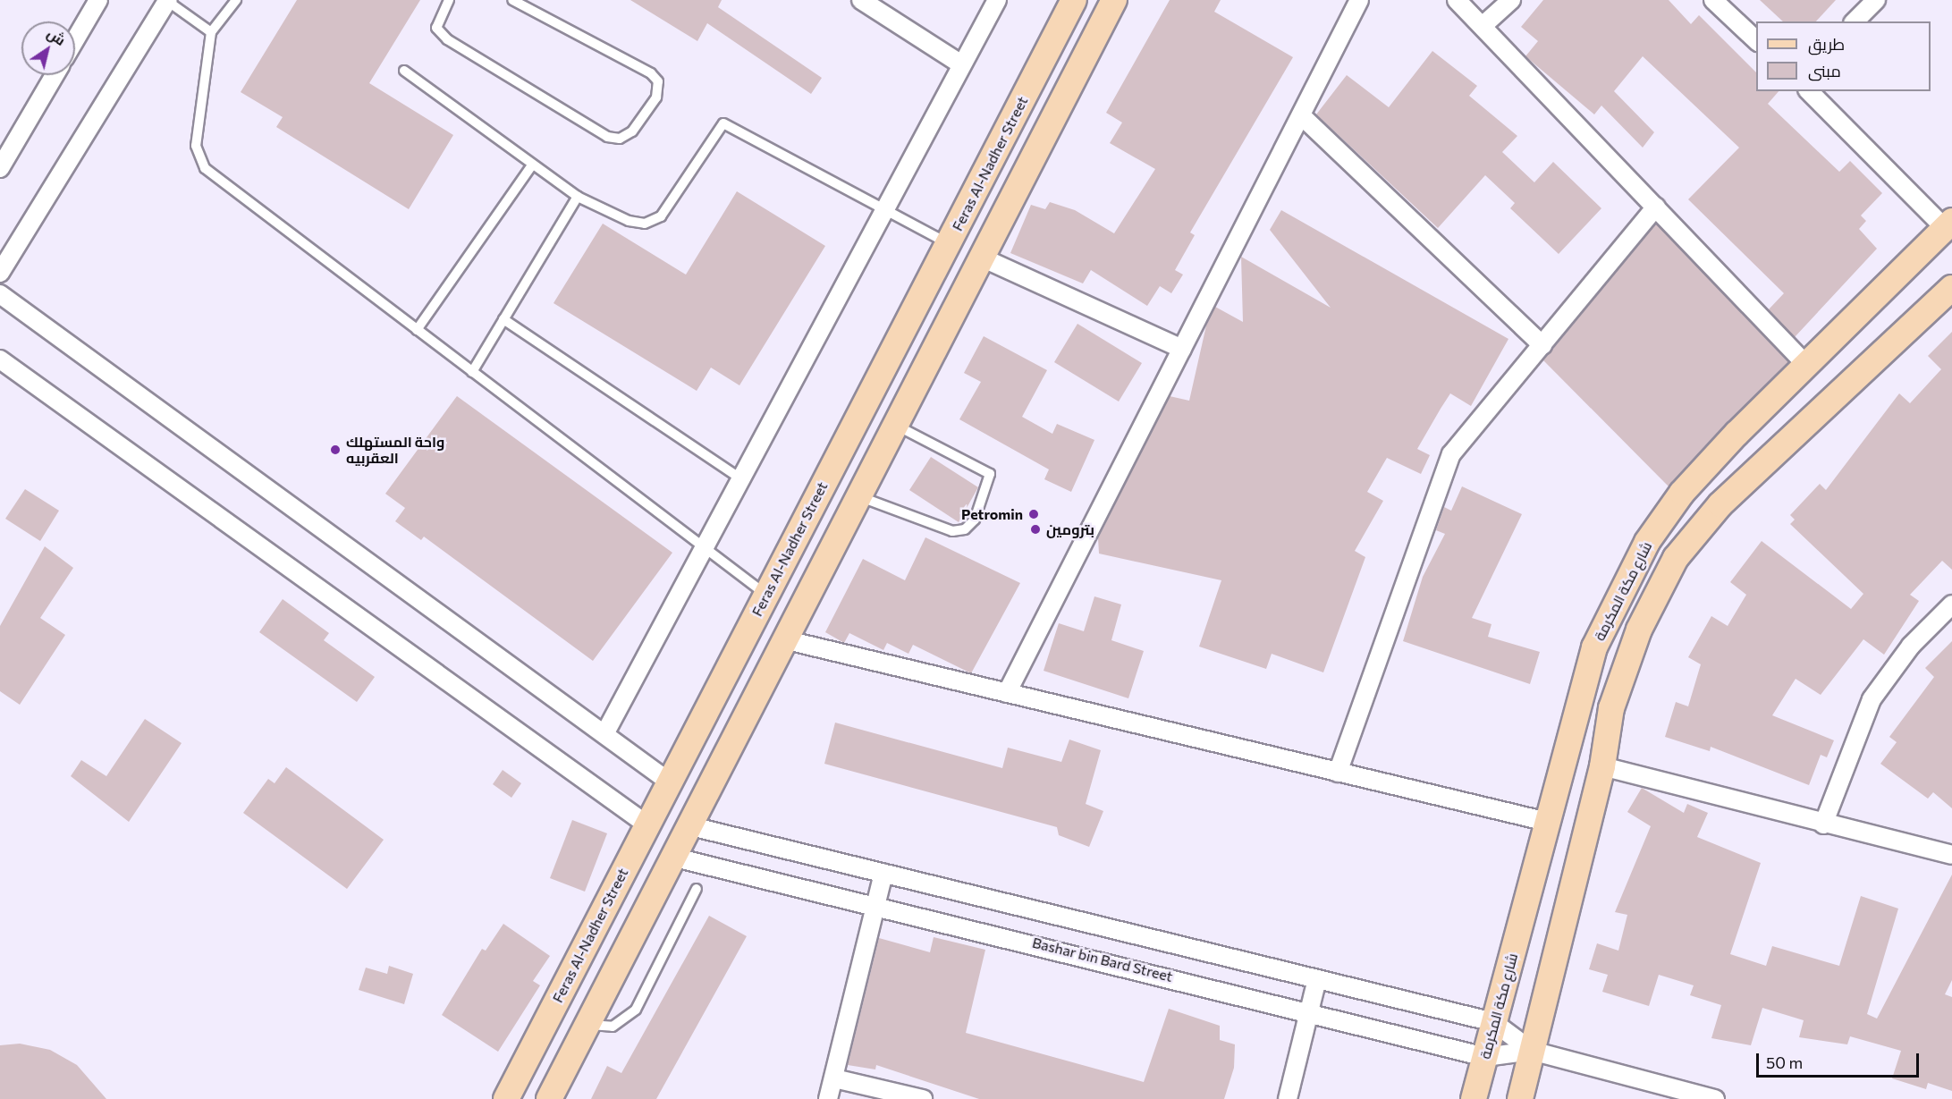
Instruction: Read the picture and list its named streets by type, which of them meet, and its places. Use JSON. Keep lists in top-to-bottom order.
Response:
{
  "streets": {
    "street": ["Feras Al-Nadher Street", "شارع مكة المكرمة", "Bashar bin Bard Street"]
  },
  "crossings": [
    ["شارع مكة المكرمة", "Bashar bin Bard Street"]
  ],
  "places": ["واحة المستهلك العقربيه", "Petromin", "بترومين"],
  "legend": ["طريق", "مبنى"],
  "scale_bar": "50 m",
  "north": "top right"
}
